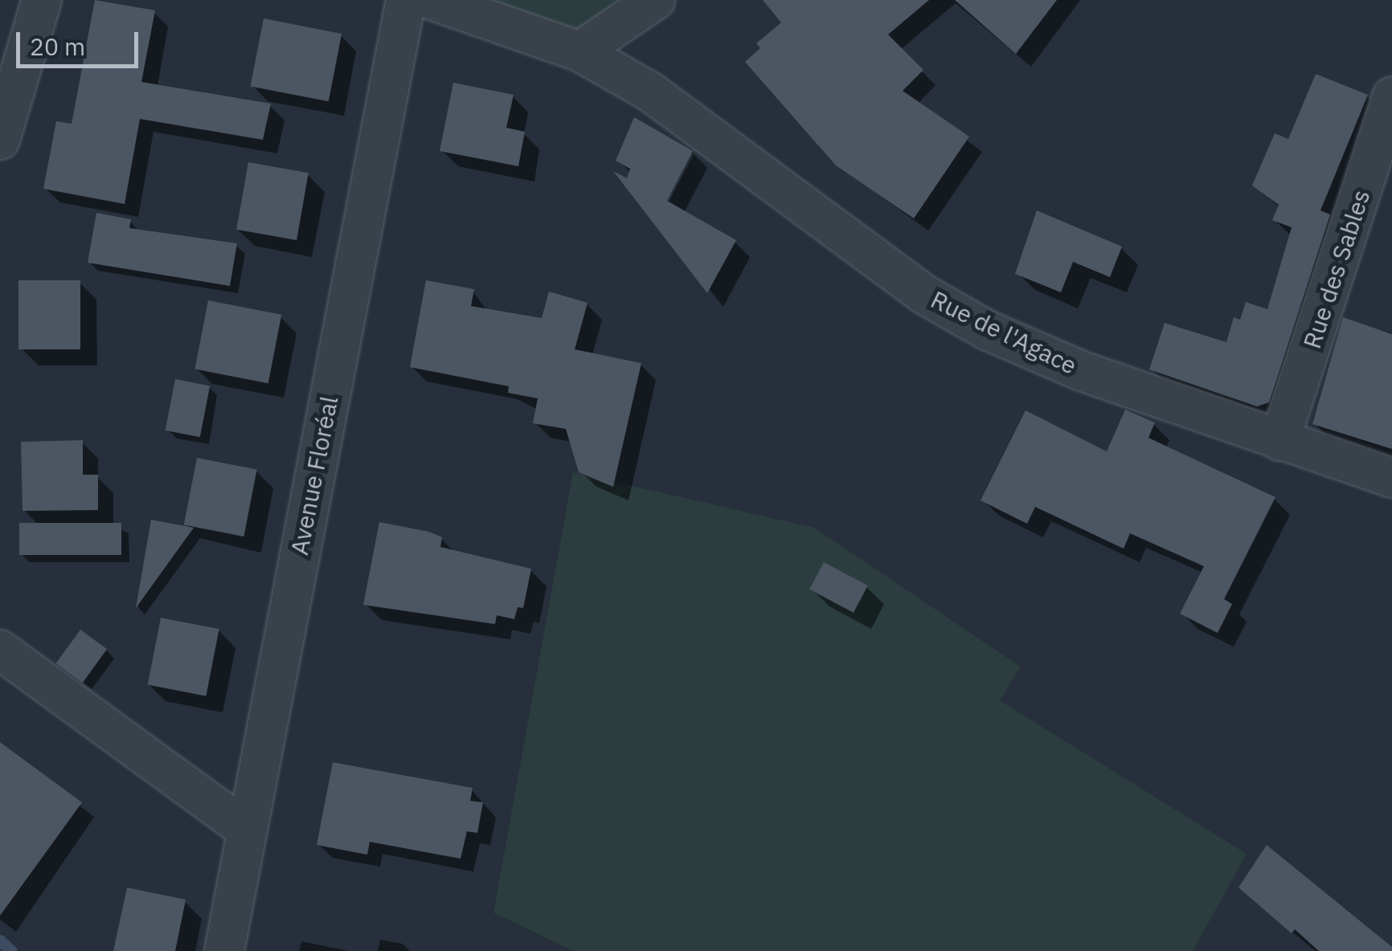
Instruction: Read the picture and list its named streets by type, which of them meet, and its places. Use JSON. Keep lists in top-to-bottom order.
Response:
{
  "streets": {
    "street": ["Rue des Sables", "Rue de l'Agace", "Avenue Floréal"]
  },
  "crossings": [
    ["Rue des Sables", "Rue de l'Agace"]
  ],
  "scale_bar": "20 m"
}
